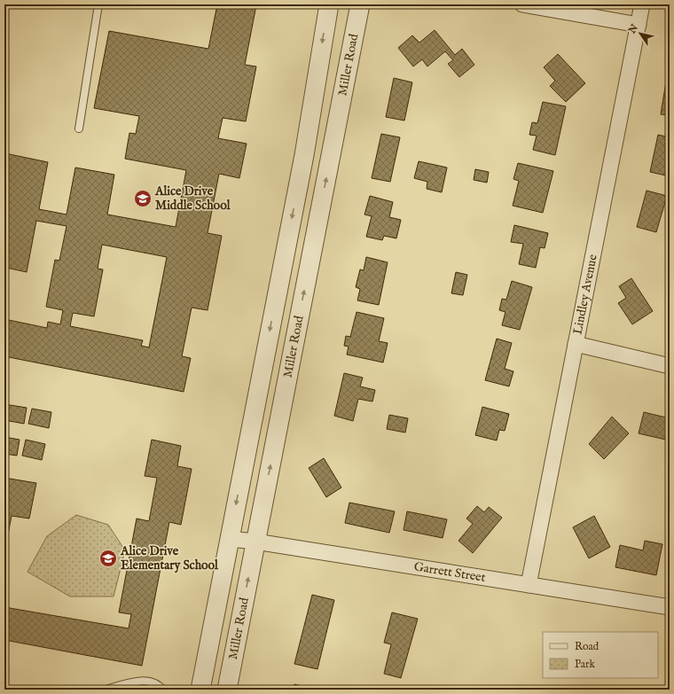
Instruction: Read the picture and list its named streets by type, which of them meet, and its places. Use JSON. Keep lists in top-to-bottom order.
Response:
{
  "streets": {
    "street": ["Miller Road", "Lindley Avenue", "Garrett Street"]
  },
  "crossings": [
    ["Miller Road", "Garrett Street"],
    ["Lindley Avenue", "Garrett Street"]
  ],
  "places": {
    "school or university": ["Alice Drive Middle School", "Alice Drive Elementary School"]
  },
  "legend": ["Road", "Park"],
  "north": "top left"
}
